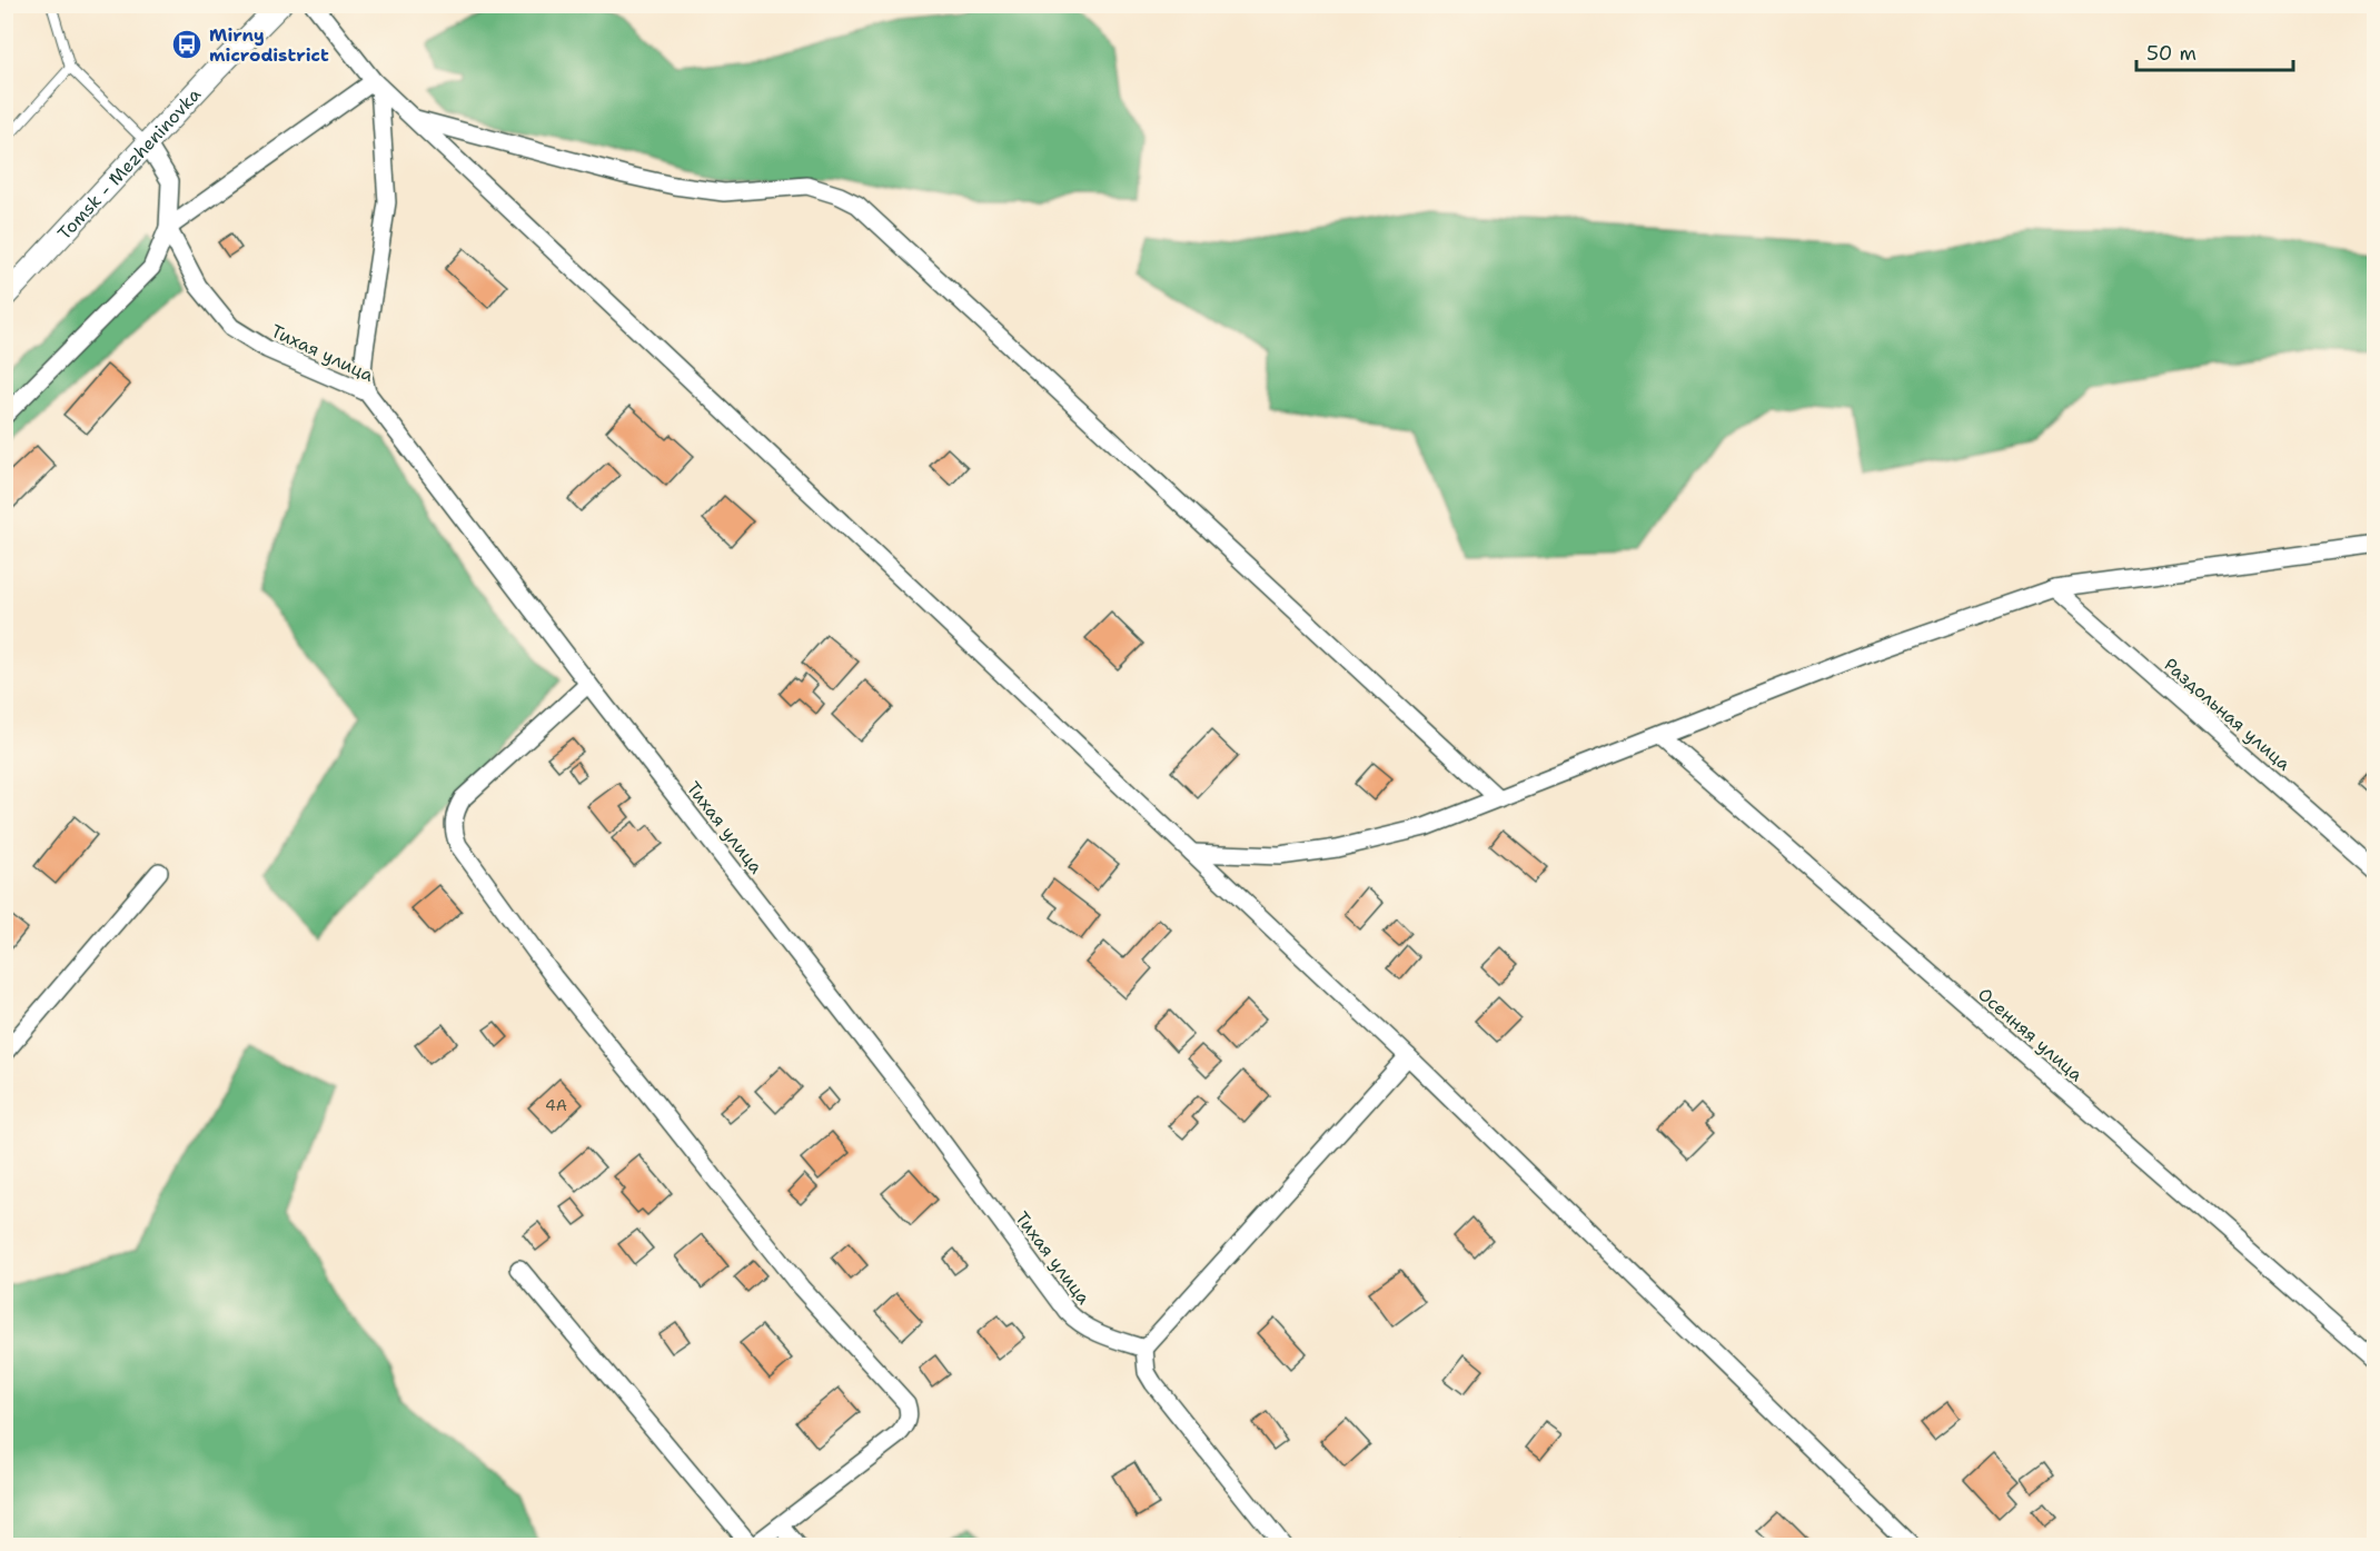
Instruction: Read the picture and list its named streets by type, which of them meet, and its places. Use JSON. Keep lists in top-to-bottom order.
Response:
{
  "streets": {
    "street": [
      "Tomsk - Mezheninovka",
      "Тихая улица",
      "Раздольная улица",
      "Осенняя улица"
    ]
  },
  "places": {
    "bus stop": ["Mirny microdistrict"]
  },
  "house_numbers": ["4А"],
  "scale_bar": "50 m"
}
